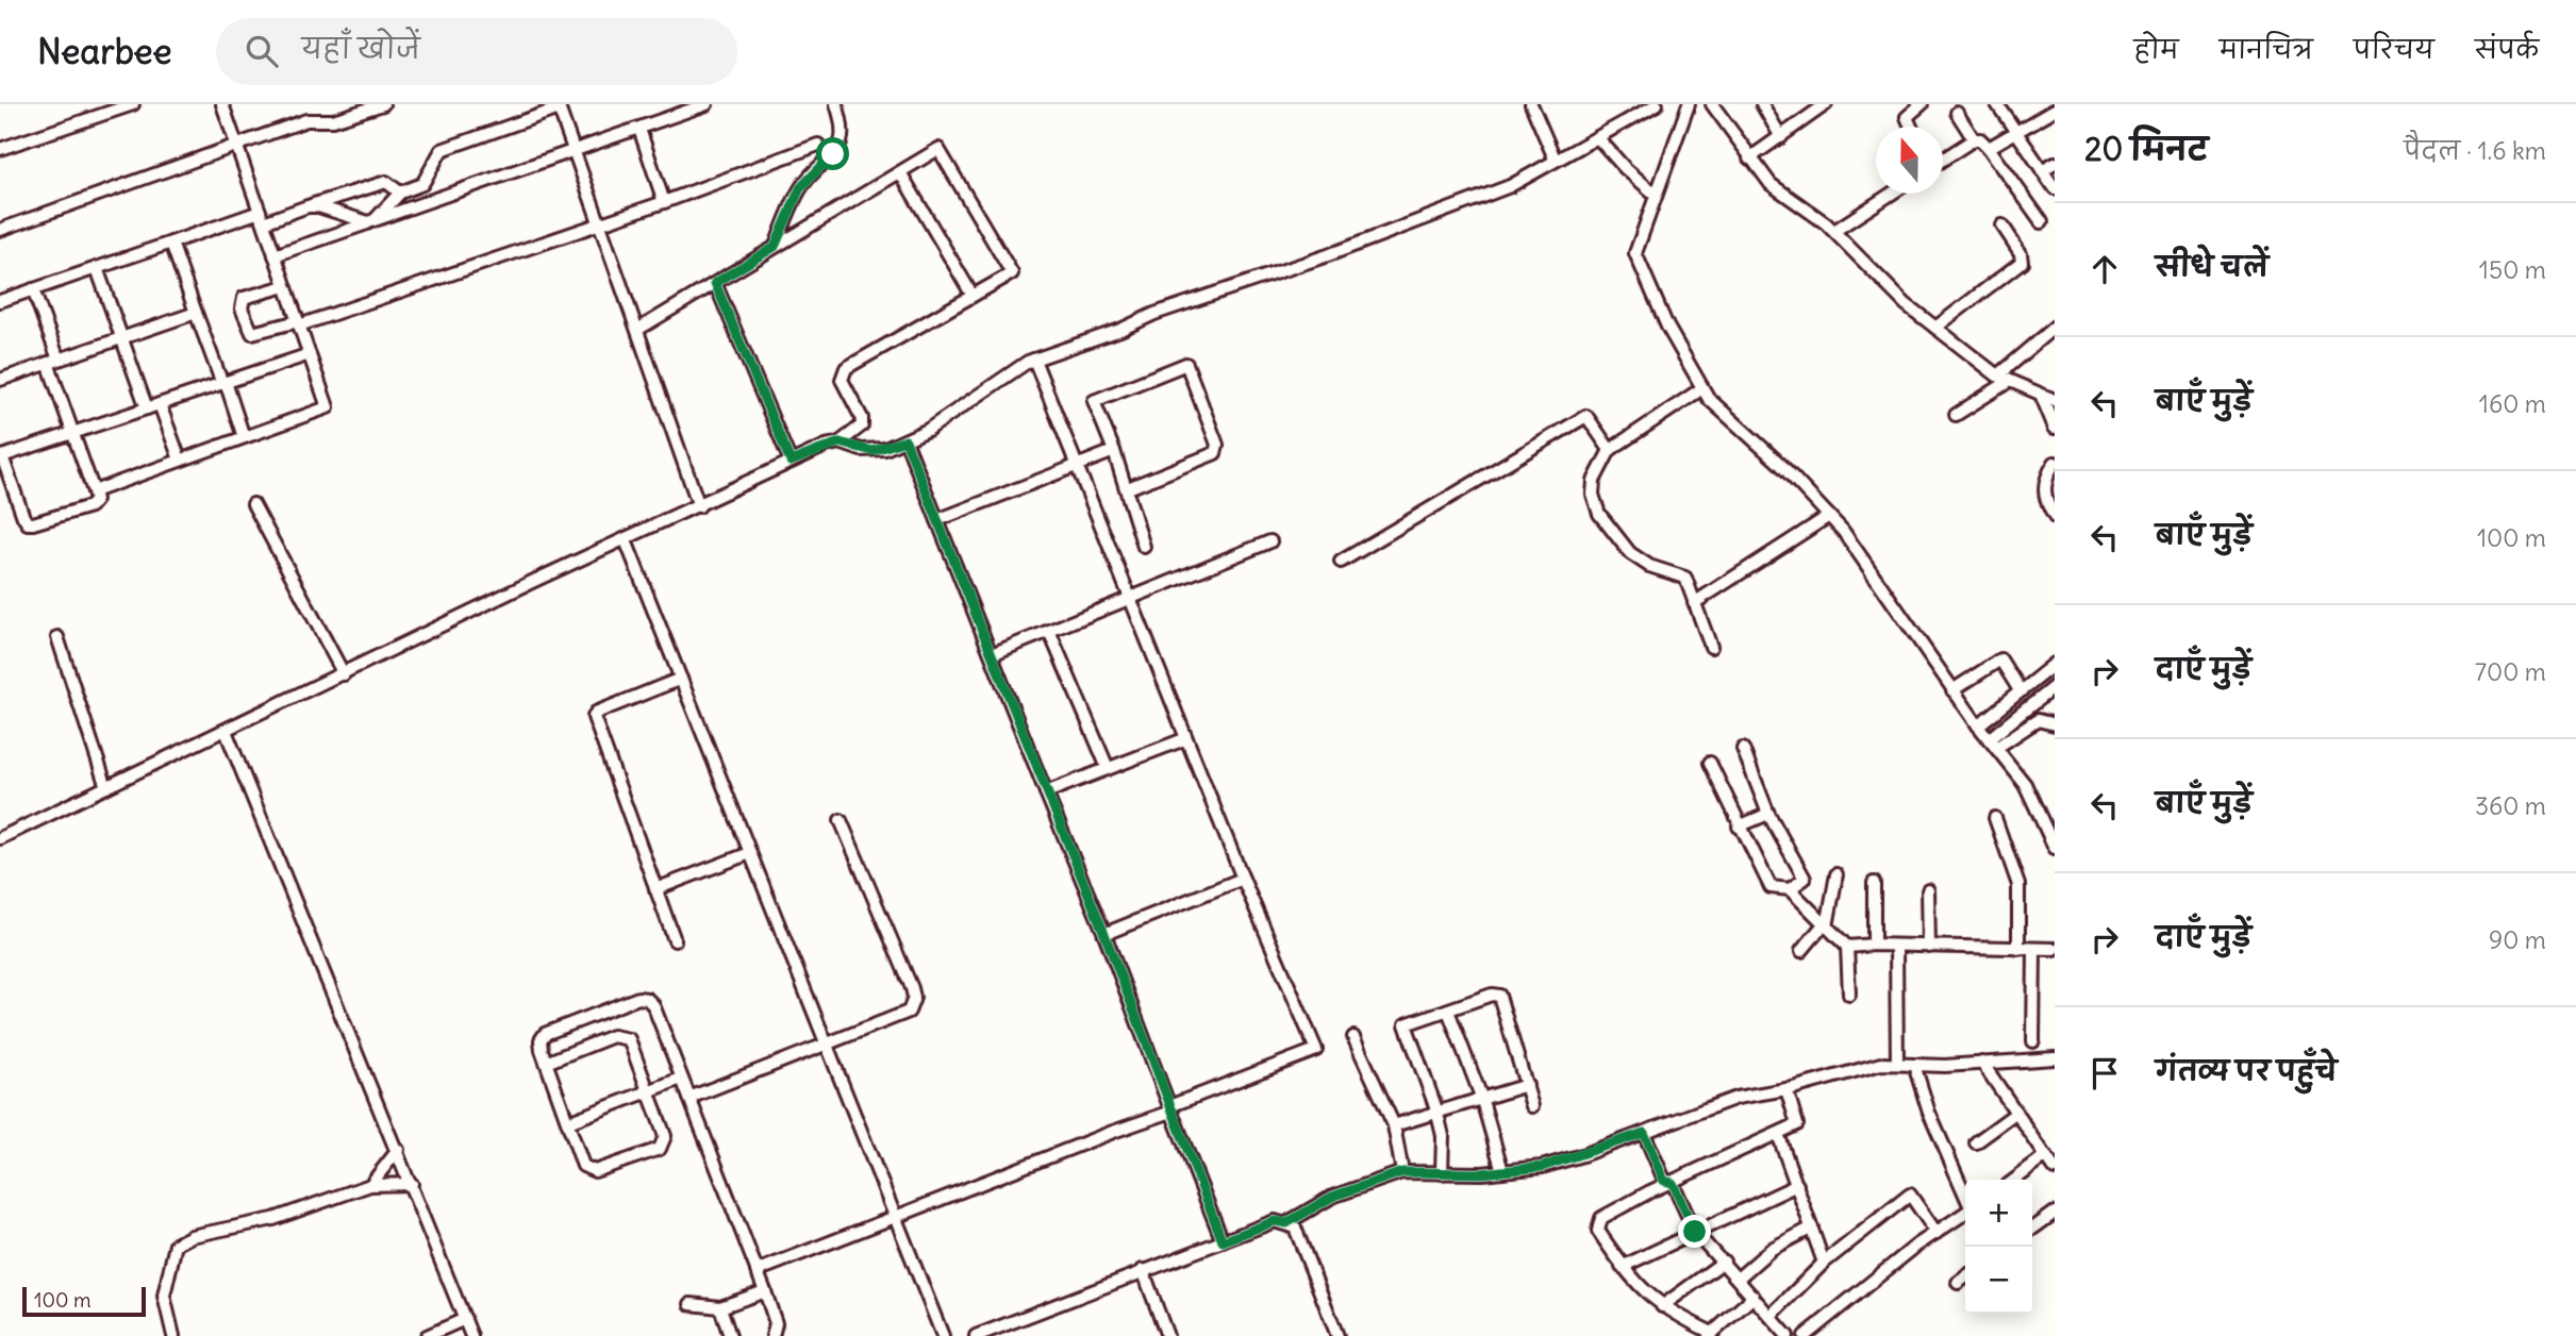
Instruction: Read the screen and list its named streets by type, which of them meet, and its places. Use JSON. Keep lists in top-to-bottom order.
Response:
{
  "scale_bar": "100 m",
  "north": "top",
  "page": {
    "header": "Nearbee",
    "search": "यहाँ खोजें",
    "nav": [
      "होम",
      "मानचित्र",
      "परिचय",
      "संपर्क"
    ],
    "heading": ["20 मिनट", "पैदल · 1.6 km"],
    "list": [
      ["सीधे चलें", "150 m"],
      ["बाएँ मुड़ें", "160 m"],
      ["बाएँ मुड़ें", "100 m"],
      ["दाएँ मुड़ें", "700 m"],
      ["बाएँ मुड़ें", "360 m"],
      ["दाएँ मुड़ें", "90 m"],
      "गंतव्य पर पहुँचे"
    ],
    "map_buttons": ["+", "−"],
    "scale": "100 m"
  }
}
